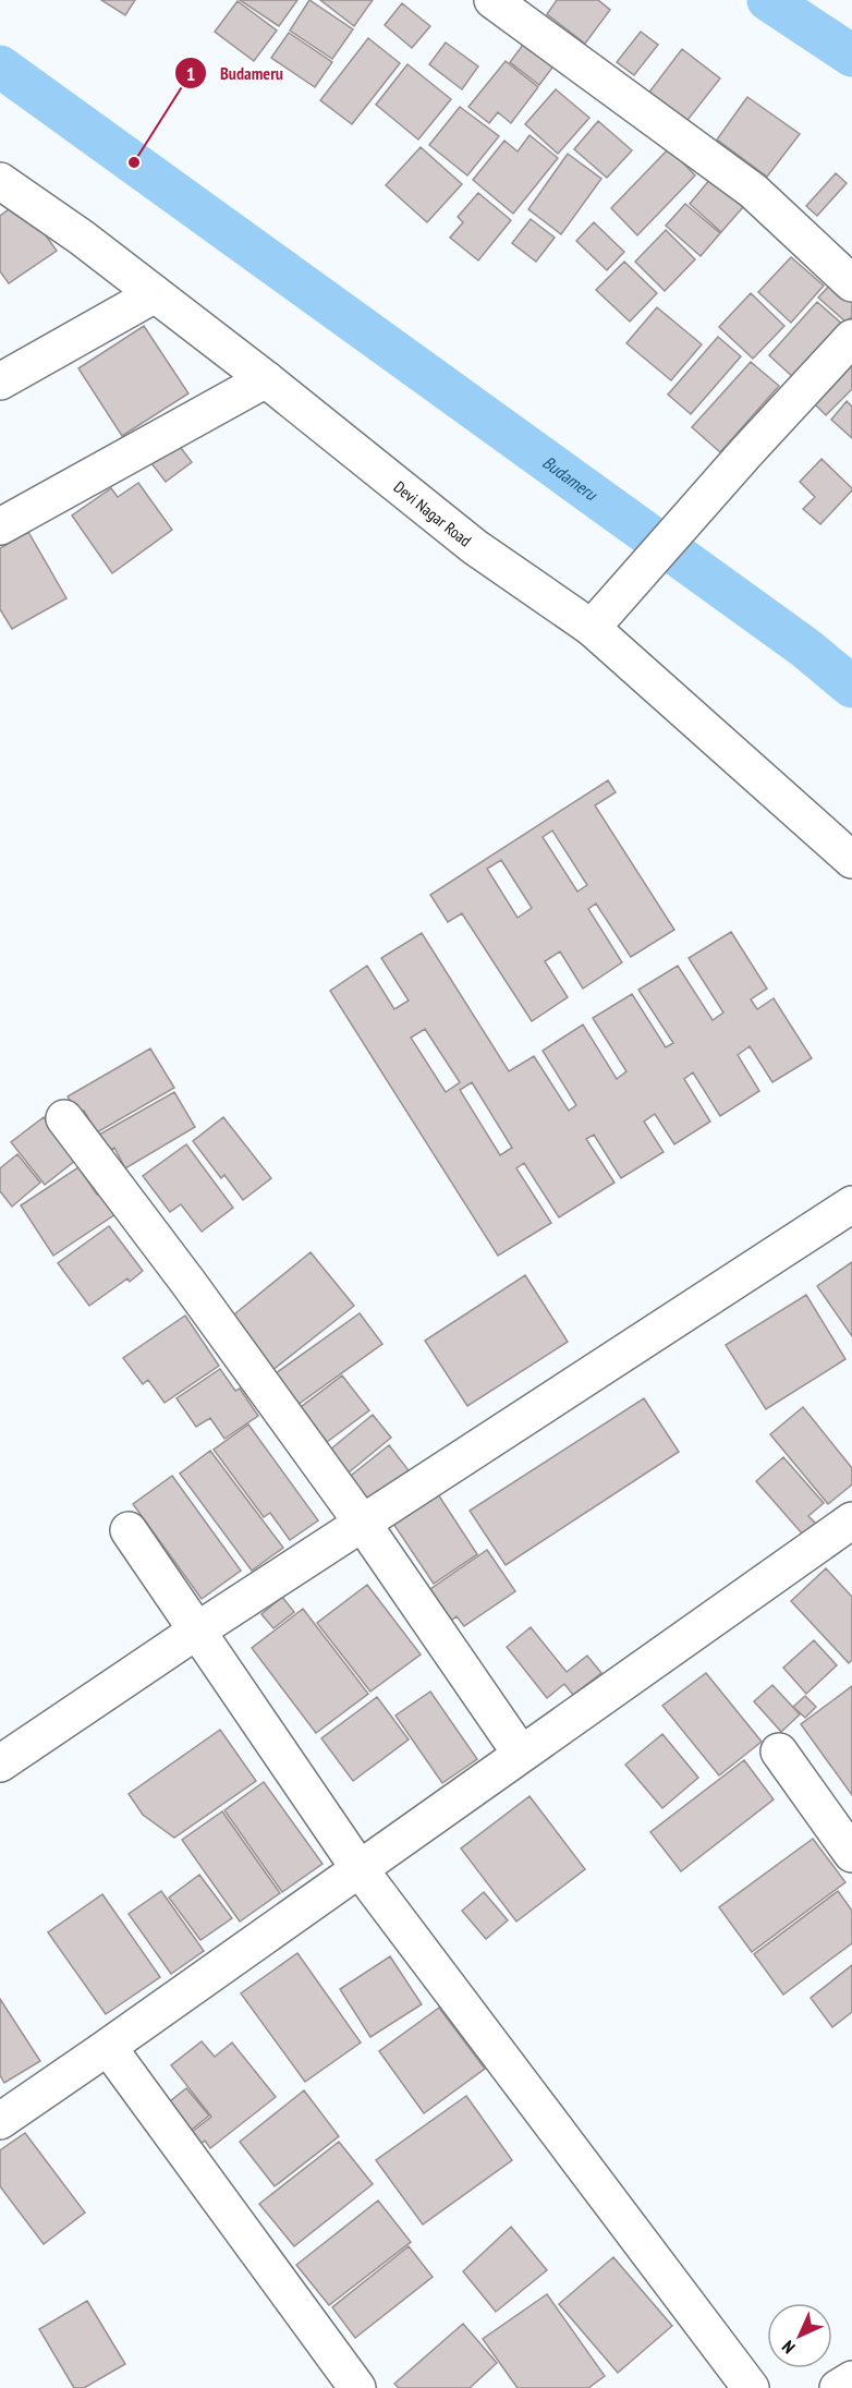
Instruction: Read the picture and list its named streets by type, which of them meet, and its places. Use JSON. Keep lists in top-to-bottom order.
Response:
{
  "streets": {
    "street": ["Devi Nagar Road"]
  },
  "water": ["Budameru"],
  "places": ["Budameru"],
  "north": "bottom left"
}
